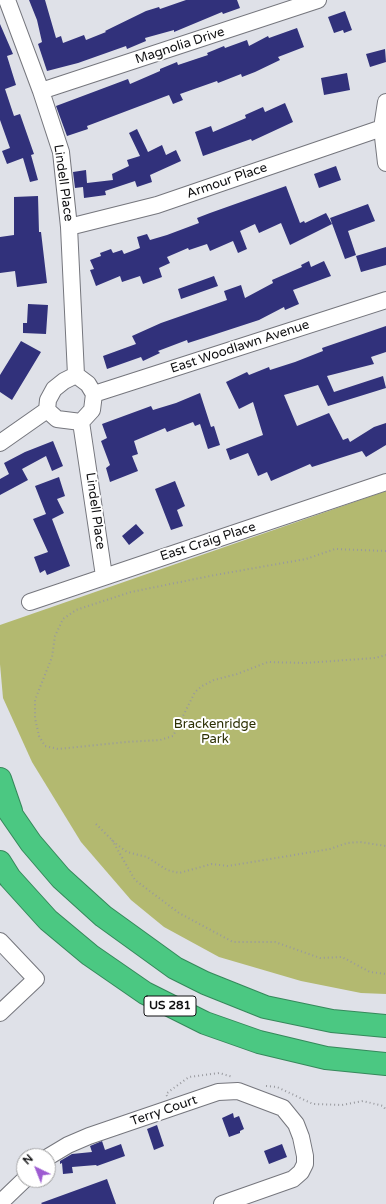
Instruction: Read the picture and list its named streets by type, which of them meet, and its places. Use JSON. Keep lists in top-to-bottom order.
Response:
{
  "streets": {
    "highway": ["US 281"],
    "street": [
      "Magnolia Drive",
      "Armour Place",
      "Lindell Place",
      "East Woodlawn Avenue",
      "East Craig Place",
      "Terry Court"
    ]
  },
  "crossings": [
    ["Magnolia Drive", "Lindell Place"],
    ["Armour Place", "Lindell Place"],
    ["Lindell Place", "East Woodlawn Avenue"],
    ["Lindell Place", "East Craig Place"]
  ],
  "parks": ["Brackenridge Park"],
  "north": "top left"
}
